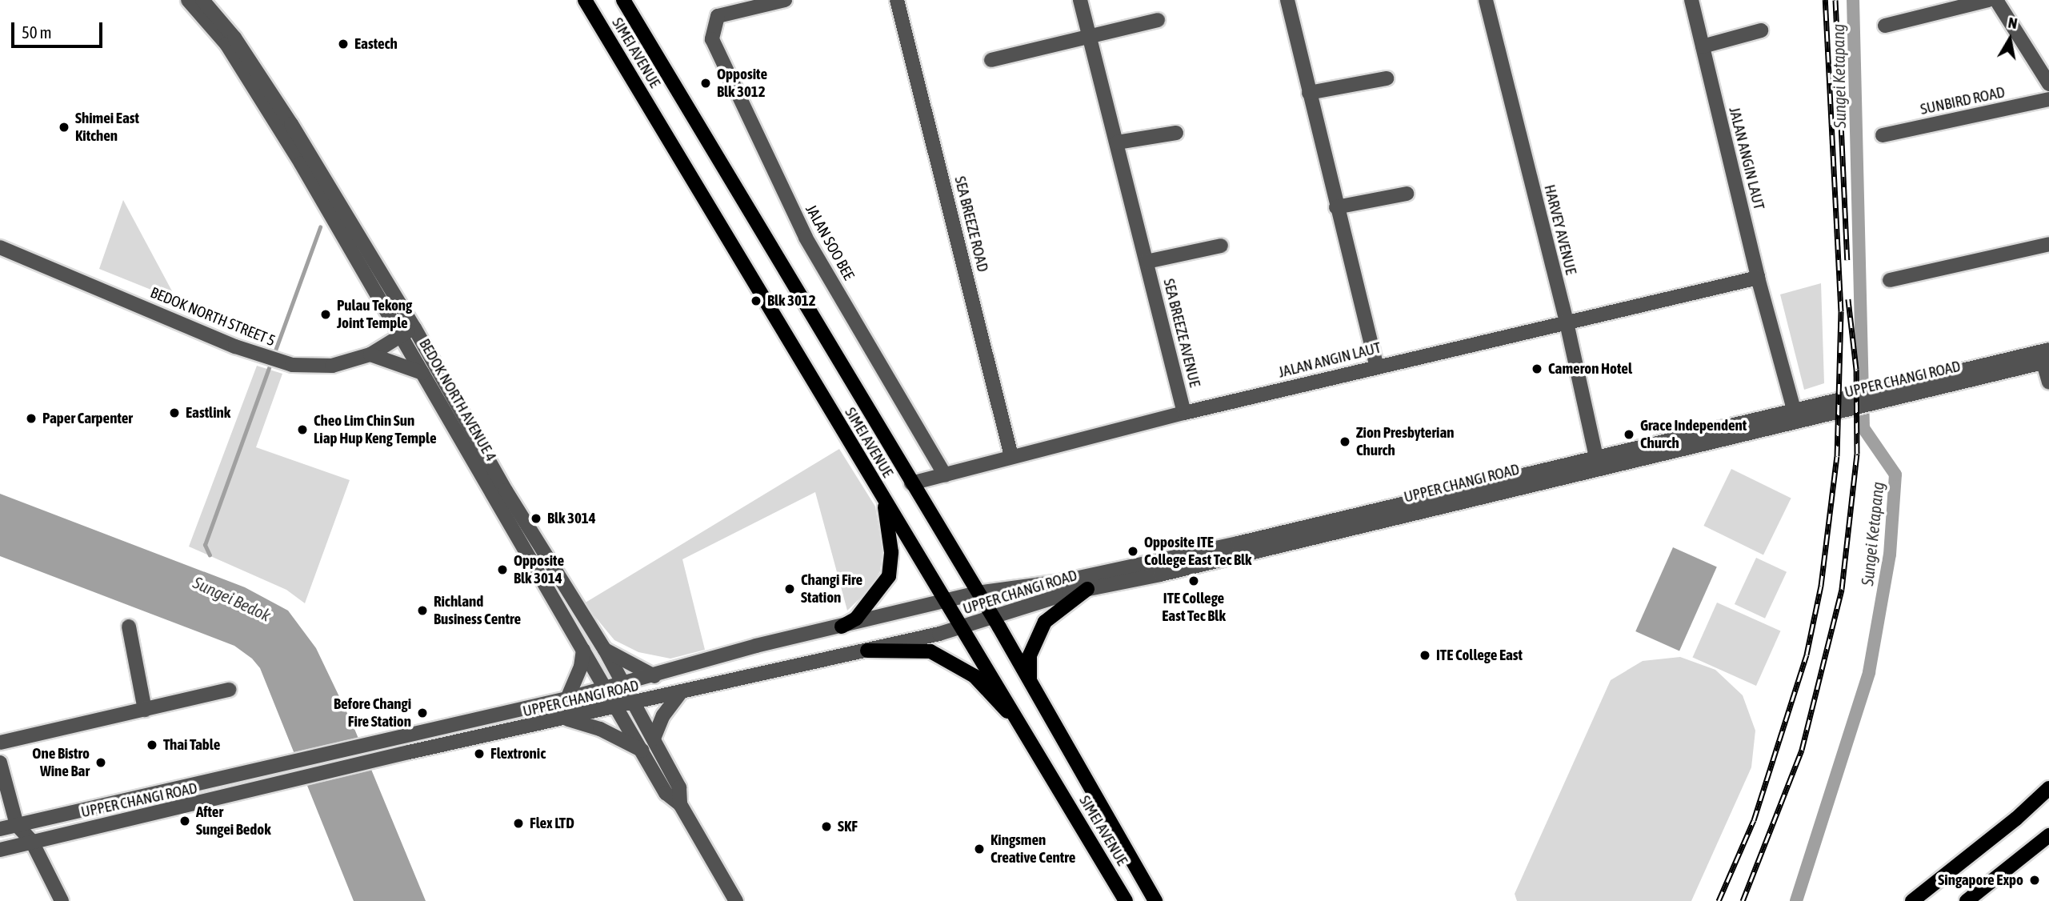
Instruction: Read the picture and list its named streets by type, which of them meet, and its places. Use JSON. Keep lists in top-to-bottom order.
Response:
{
  "streets": {
    "main road": ["SIMEI AVENUE"],
    "street": [
      "SUNBIRD ROAD",
      "JALAN ANGIN LAUT",
      "SEA BREEZE ROAD",
      "HARVEY AVENUE",
      "JALAN SOO BEE",
      "BEDOK NORTH STREET 5",
      "SEA BREEZE AVENUE",
      "UPPER CHANGI ROAD",
      "BEDOK NORTH AVENUE 4"
    ]
  },
  "crossings": [
    ["SIMEI AVENUE", "JALAN ANGIN LAUT"],
    ["SIMEI AVENUE", "UPPER CHANGI ROAD"],
    ["JALAN ANGIN LAUT", "SEA BREEZE ROAD"],
    ["JALAN ANGIN LAUT", "HARVEY AVENUE"],
    ["JALAN ANGIN LAUT", "JALAN SOO BEE"],
    ["JALAN ANGIN LAUT", "SEA BREEZE AVENUE"],
    ["JALAN ANGIN LAUT", "UPPER CHANGI ROAD"],
    ["HARVEY AVENUE", "UPPER CHANGI ROAD"],
    ["BEDOK NORTH STREET 5", "BEDOK NORTH AVENUE 4"],
    ["UPPER CHANGI ROAD", "BEDOK NORTH AVENUE 4"]
  ],
  "water": ["Sungei Ketapang", "Sungei Bedok"],
  "places": [
    "Eastech",
    "Opposite Blk 3012",
    "Shimei East Kitchen",
    "Blk 3012",
    "Pulau Tekong Joint Temple",
    "Cameron Hotel",
    "Eastlink",
    "Paper Carpenter",
    "Cheo Lim Chin Sun Liap Hup Keng Temple",
    "Grace Independent Church",
    "Zion Presbyterian Church",
    "Blk 3014",
    "Opposite ITE College East Tec Blk",
    "Opposite Blk 3014",
    "ITE College East Tec Blk",
    "Changi Fire Station",
    "Richland Business Centre",
    "ITE College East",
    "Before Changi Fire Station",
    "Thai Table",
    "Flextronic",
    "One Bistro Wine Bar",
    "After Sungei Bedok",
    "Flex LTD",
    "SKF",
    "Kingsmen Creative Centre",
    "Singapore Expo"
  ],
  "scale_bar": "50 m",
  "north": "top"
}
